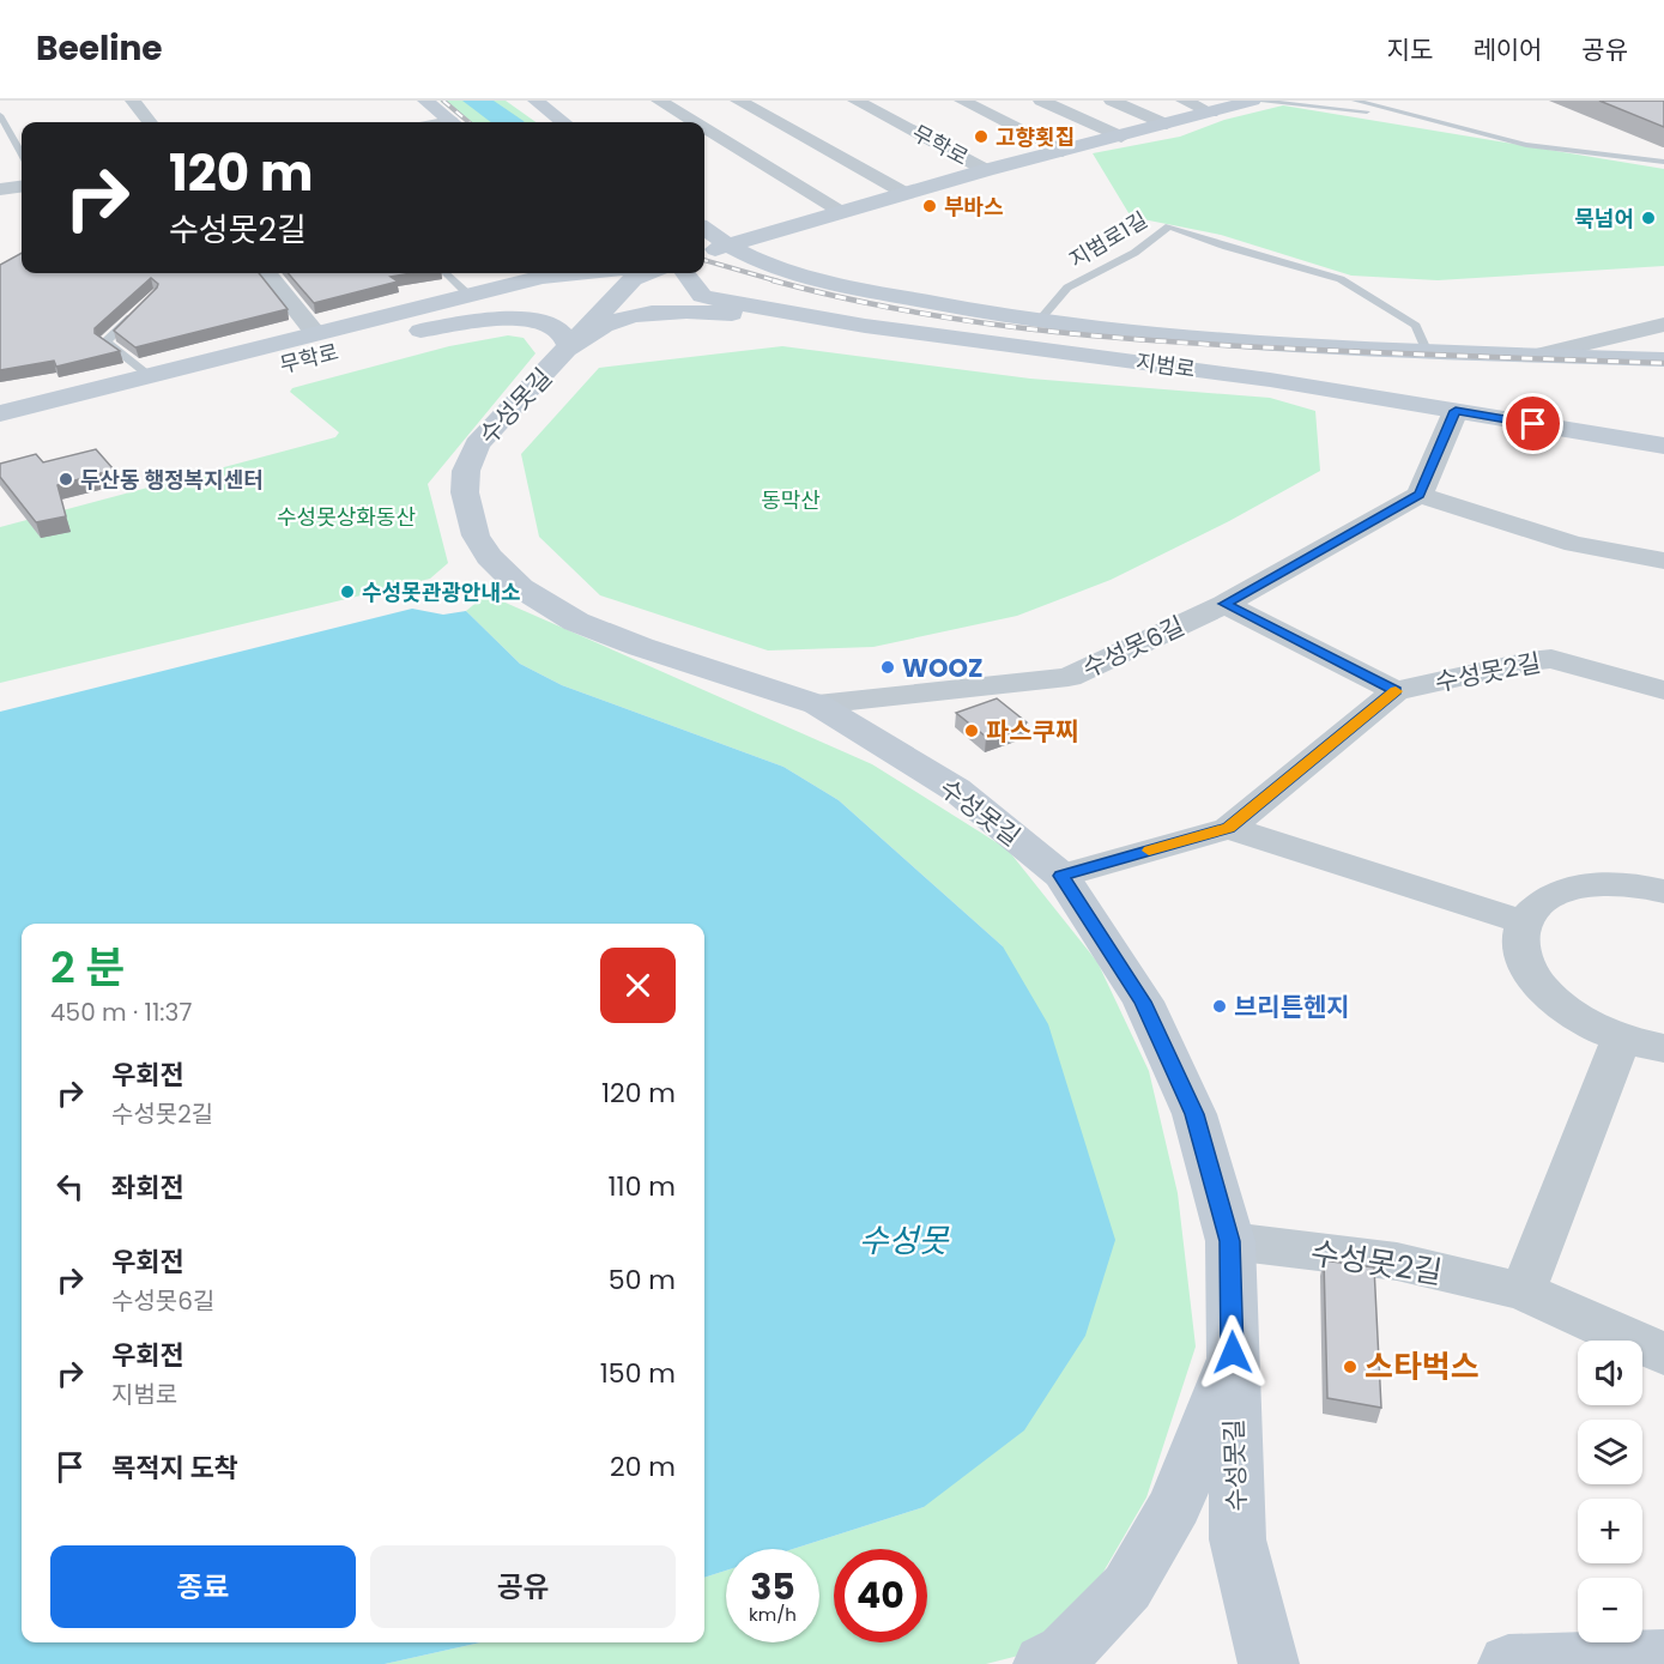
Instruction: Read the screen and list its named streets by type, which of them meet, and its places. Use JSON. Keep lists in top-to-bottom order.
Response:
{
  "streets": {
    "main road": ["무학로", "지범로", "수성못길"],
    "street": ["수성못6길", "수성못2길"],
    "lane": ["지범로1길"]
  },
  "crossings": [
    ["무학로", "지범로"],
    ["지범로1길", "지범로"],
    ["수성못길", "수성못6길"],
    ["수성못길", "수성못2길"]
  ],
  "water": ["수성못"],
  "parks": ["동막산", "수성못상화동산"],
  "places": [
    "고향횟집",
    "부바스",
    "묵넘어",
    "두산동 행정복지센터",
    "수성못관광안내소",
    "WOOZ",
    "파스쿠찌",
    "브리튼헨지",
    "스타벅스"
  ],
  "page": {
    "header": "Beeline",
    "nav": ["지도", "레이어", "공유"],
    "turn": ["120 m", "수성못2길"],
    "heading": ["2 분", "450 m · 11:37"],
    "list": [
      {
        "name": "우회전",
        "note": "수성못2길",
        "value": "120 m"
      },
      {
        "name": "좌회전",
        "value": "110 m"
      },
      {
        "name": "우회전",
        "note": "수성못6길",
        "value": "50 m"
      },
      {
        "name": "우회전",
        "note": "지범로",
        "value": "150 m"
      },
      {
        "name": "목적지 도착",
        "value": "20 m"
      }
    ],
    "map_buttons": ["+", "−"],
    "buttons": ["종료", "공유"],
    "speed": "35 km/h",
    "limit": "40"
  }
}
